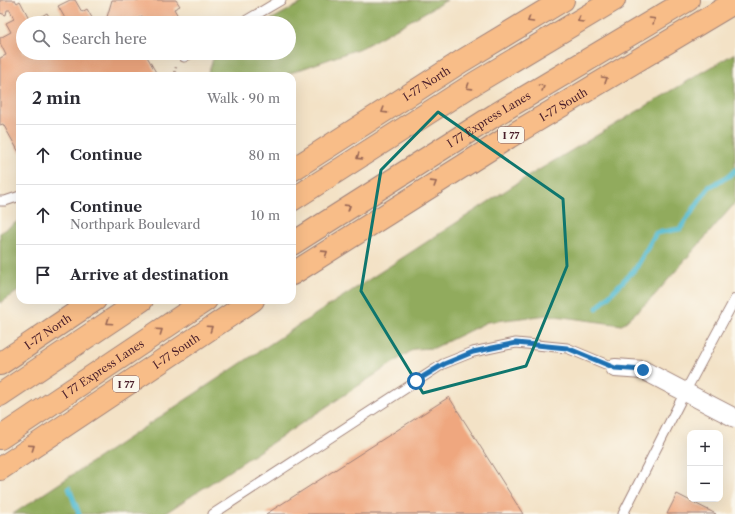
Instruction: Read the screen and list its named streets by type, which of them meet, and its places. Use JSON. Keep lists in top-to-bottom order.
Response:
{
  "streets": {
    "highway": [
      "I-77 North",
      "I-77 South",
      "I 77 Express Lanes",
      "I 77"
    ]
  },
  "page": {
    "search": "Search here",
    "heading": ["2 min", "Walk · 90 m"],
    "list": [
      ["Continue", "80 m"],
      ["Continue", "Northpark Boulevard", "10 m"],
      "Arrive at destination"
    ],
    "map_buttons": ["+", "−"]
  }
}
